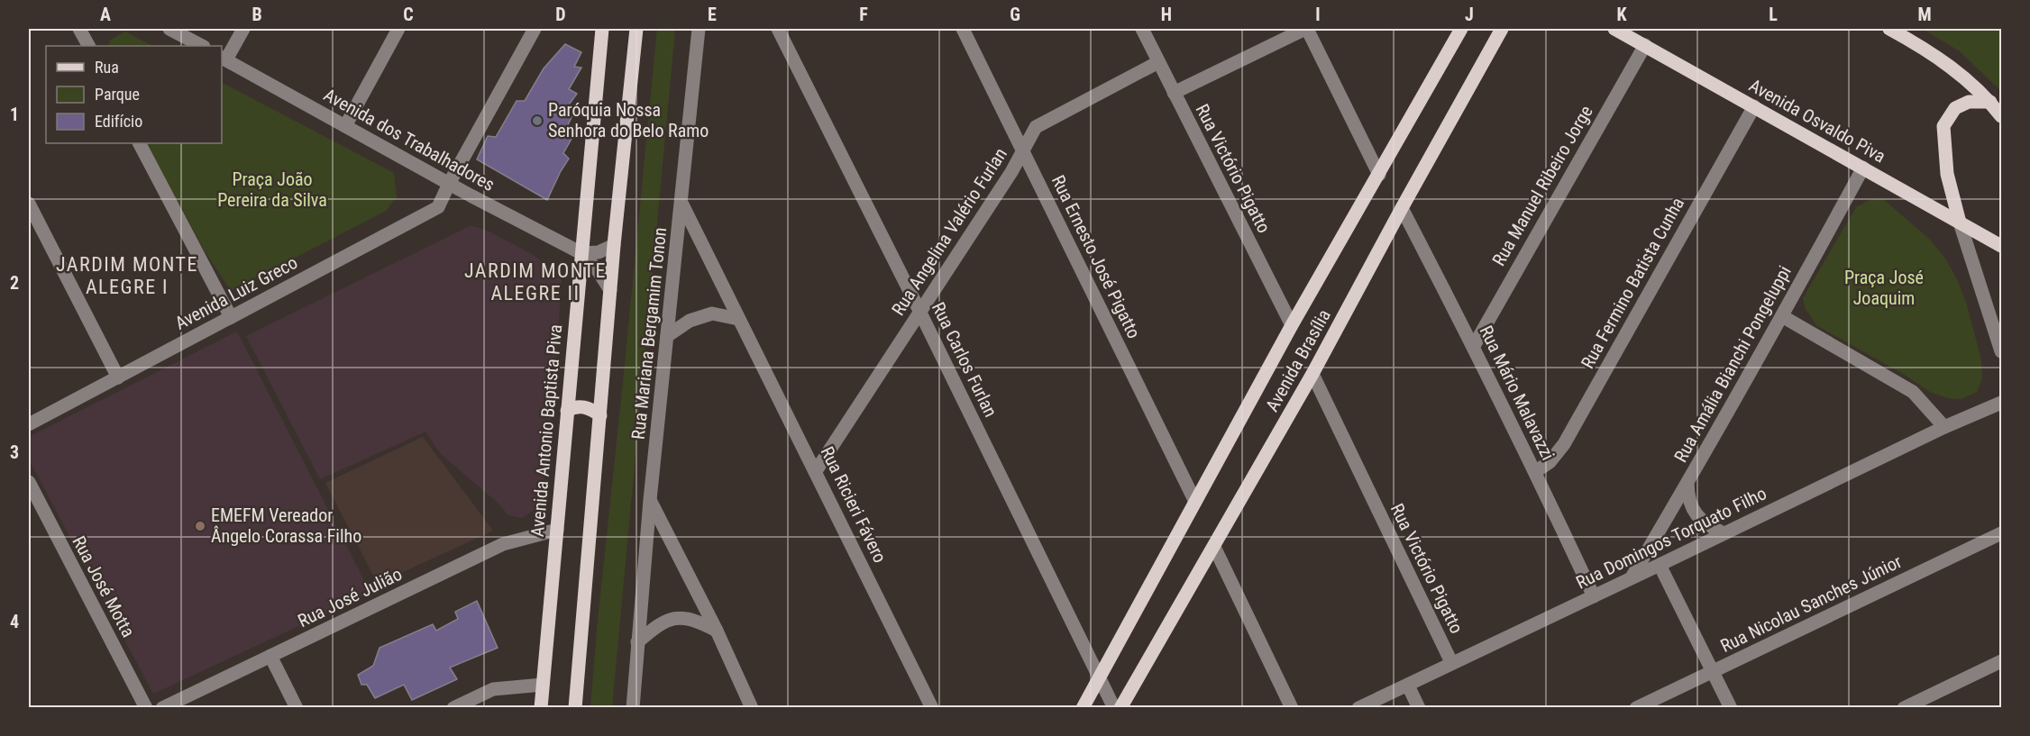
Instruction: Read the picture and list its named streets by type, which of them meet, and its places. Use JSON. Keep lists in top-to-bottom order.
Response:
{
  "streets": {
    "main road": ["Avenida Osvaldo Piva", "Avenida Brasília", "Avenida Antonio Baptista Piva"],
    "street": [
      "Avenida dos Trabalhadores",
      "Rua Victório Pigatto",
      "Rua Manuel Ribeiro Jorge",
      "Rua Angelina Valério Furlan",
      "Rua Ernesto José Pigatto",
      "Rua Fermino Batista Cunha",
      "Avenida Luiz Greco",
      "Rua Mariana Bergamim Tonon",
      "Rua Carlos Furlan",
      "Rua Amália Bianchi Pongeluppi",
      "Rua Mário Malavazzi",
      "Rua Ricieri Fávero",
      "Rua Domingos Torquato Filho",
      "Rua José Motta",
      "Rua José Julião",
      "Rua Nicolau Sanches Júnior"
    ]
  },
  "crossings": [
    ["Avenida Osvaldo Piva", "Rua Manuel Ribeiro Jorge"],
    ["Avenida Osvaldo Piva", "Rua Fermino Batista Cunha"],
    ["Avenida Osvaldo Piva", "Rua Amália Bianchi Pongeluppi"],
    ["Avenida dos Trabalhadores", "Avenida Luiz Greco"],
    ["Avenida dos Trabalhadores", "Avenida Antonio Baptista Piva"],
    ["Rua Victório Pigatto", "Rua Angelina Valério Furlan"],
    ["Rua Victório Pigatto", "Avenida Brasília"],
    ["Rua Victório Pigatto", "Rua Domingos Torquato Filho"],
    ["Rua Manuel Ribeiro Jorge", "Rua Mário Malavazzi"],
    ["Rua Angelina Valério Furlan", "Rua Ernesto José Pigatto"],
    ["Rua Angelina Valério Furlan", "Rua Carlos Furlan"],
    ["Rua Angelina Valério Furlan", "Rua Ricieri Fávero"],
    ["Rua Ernesto José Pigatto", "Avenida Brasília"],
    ["Rua Fermino Batista Cunha", "Rua Mário Malavazzi"],
    ["Rua Mariana Bergamim Tonon", "Rua Ricieri Fávero"],
    ["Rua Carlos Furlan", "Avenida Brasília"],
    ["Avenida Brasília", "Rua Mário Malavazzi"],
    ["Rua Amália Bianchi Pongeluppi", "Rua Domingos Torquato Filho"],
    ["Rua Mário Malavazzi", "Rua Domingos Torquato Filho"],
    ["Avenida Antonio Baptista Piva", "Rua José Julião"]
  ],
  "districts": ["JARDIM MONTE ALEGRE I", "JARDIM MONTE ALEGRE II"],
  "parks": ["Praça João Pereira da Silva", "Praça José Joaquim"],
  "places": ["Paróquia Nossa Senhora do Belo Ramo", "EMEFM Vereador Ângelo Corassa Filho"],
  "legend": ["Rua", "Parque", "Edifício"],
  "grid": {
    "columns": [
      "A",
      "B",
      "C",
      "D",
      "E",
      "F",
      "G",
      "H",
      "I",
      "J",
      "K",
      "L",
      "M"
    ],
    "rows": [
      "1",
      "2",
      "3",
      "4"
    ]
  }
}
